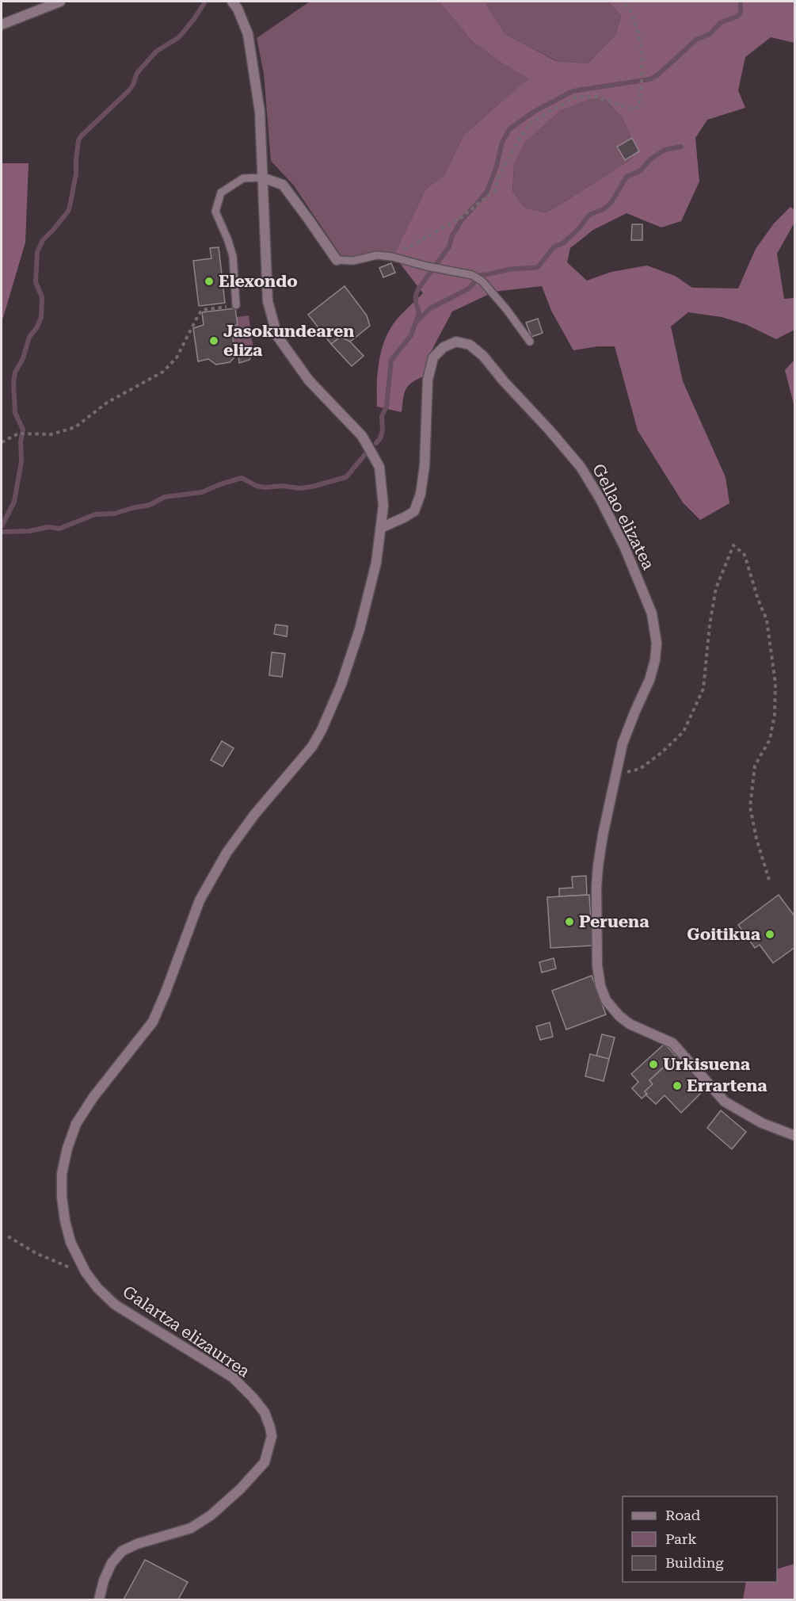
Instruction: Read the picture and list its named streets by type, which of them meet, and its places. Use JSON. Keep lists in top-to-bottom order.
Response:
{
  "streets": {
    "street": ["Gellao elizatea", "Galartza elizaurrea"]
  },
  "crossings": [
    ["Gellao elizatea", "Galartza elizaurrea"]
  ],
  "places": [
    "Elexondo",
    "Jasokundearen eliza",
    "Peruena",
    "Goitikua",
    "Urkisuena",
    "Errartena"
  ],
  "legend": ["Road", "Park", "Building"]
}
